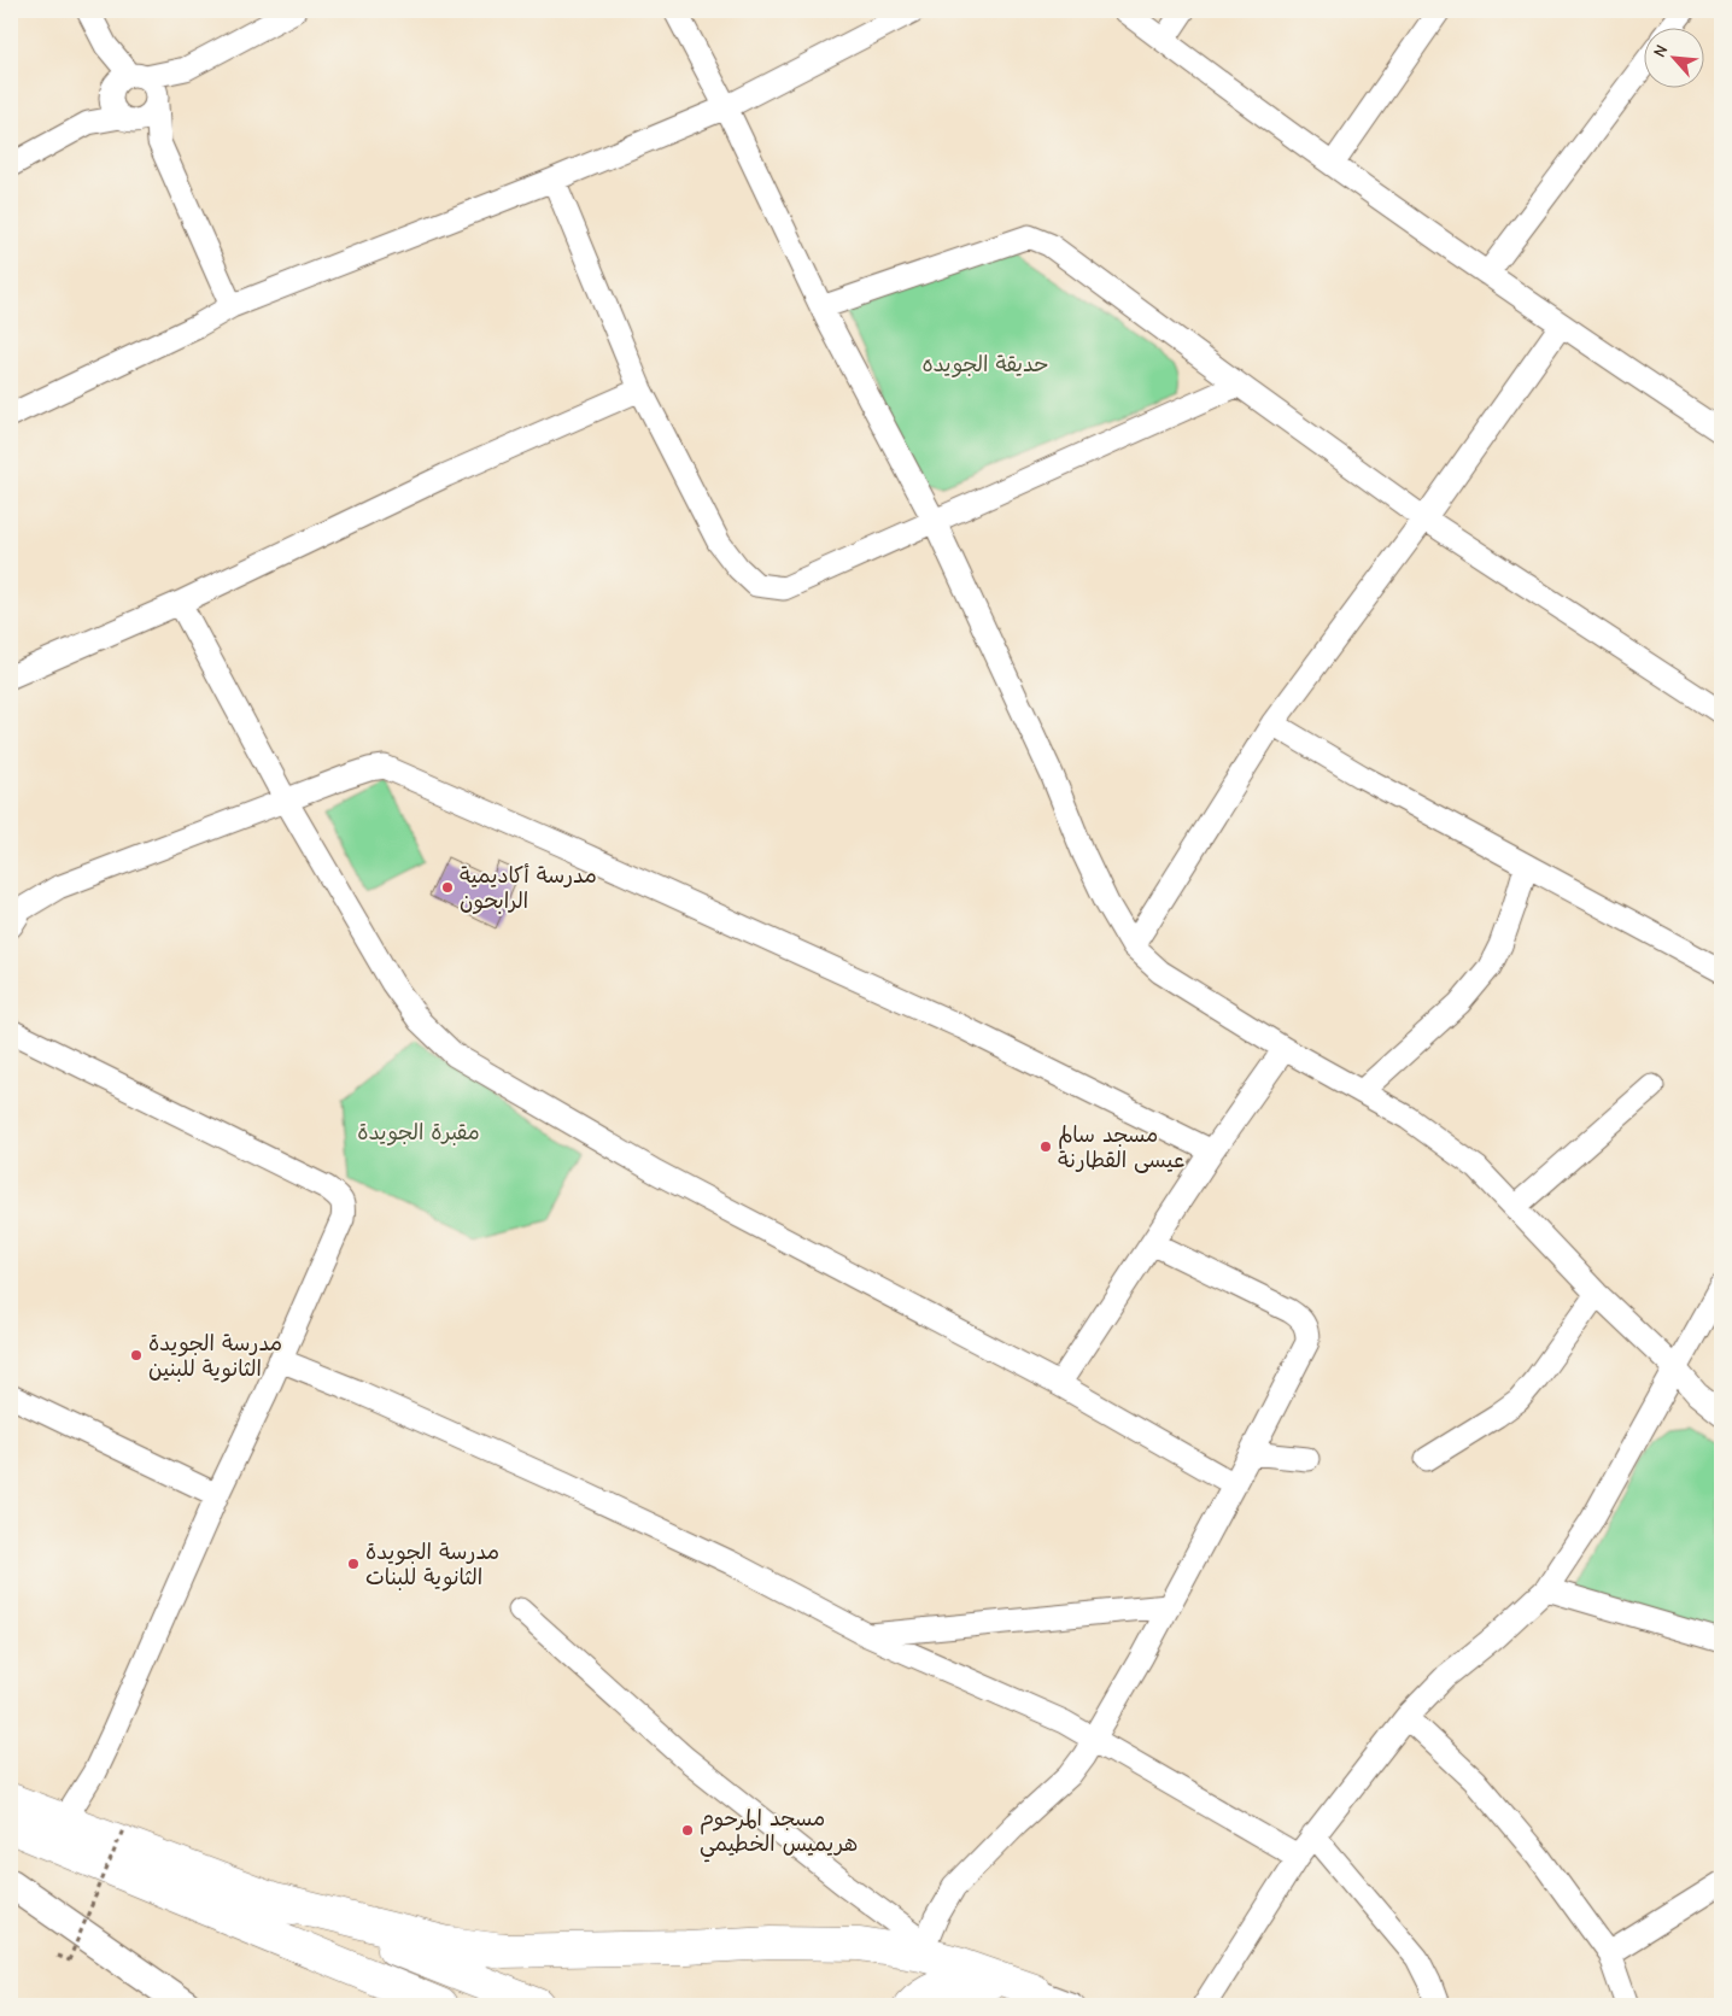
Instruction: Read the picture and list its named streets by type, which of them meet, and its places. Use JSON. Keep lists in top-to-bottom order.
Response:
{
  "parks": ["حديقة الجويده", "مقبرة الجويدة"],
  "places": [
    "مدرسة أكاديمية الرابحون",
    "مسجد سالم عيسى القطارنة",
    "مدرسة الجويدة الثانوية للبنين",
    "مدرسة الجويدة الثانوية للبنات",
    "مسجد المرحوم هريميس الخطيمي"
  ],
  "north": "top left"
}
